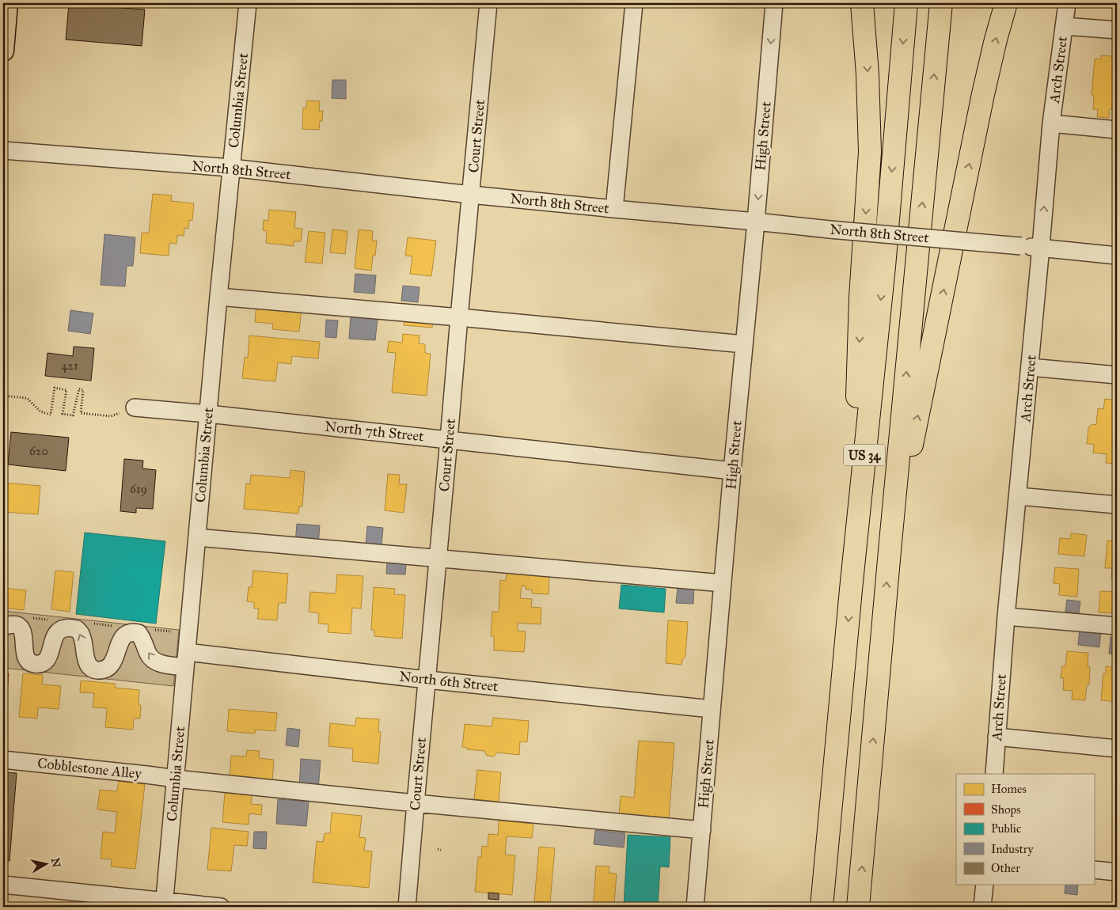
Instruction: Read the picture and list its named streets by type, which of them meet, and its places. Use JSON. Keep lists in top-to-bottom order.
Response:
{
  "streets": {
    "highway": ["US 34"],
    "street": [
      "Arch Street",
      "Columbia Street",
      "Court Street",
      "High Street",
      "North 8th Street",
      "North 7th Street",
      "North 6th Street",
      "Cobblestone Alley"
    ]
  },
  "crossings": [
    ["Arch Street", "North 8th Street"],
    ["Columbia Street", "North 8th Street"],
    ["Columbia Street", "North 7th Street"],
    ["Columbia Street", "North 6th Street"],
    ["Columbia Street", "Cobblestone Alley"],
    ["Court Street", "North 8th Street"],
    ["Court Street", "North 7th Street"],
    ["Court Street", "North 6th Street"],
    ["Court Street", "Cobblestone Alley"],
    ["High Street", "North 8th Street"],
    ["High Street", "North 7th Street"],
    ["High Street", "North 6th Street"],
    ["High Street", "Cobblestone Alley"]
  ],
  "house_numbers": ["421", "620", "619"],
  "legend": [
    "Homes",
    "Shops",
    "Public",
    "Industry",
    "Other"
  ],
  "north": "right"
}
